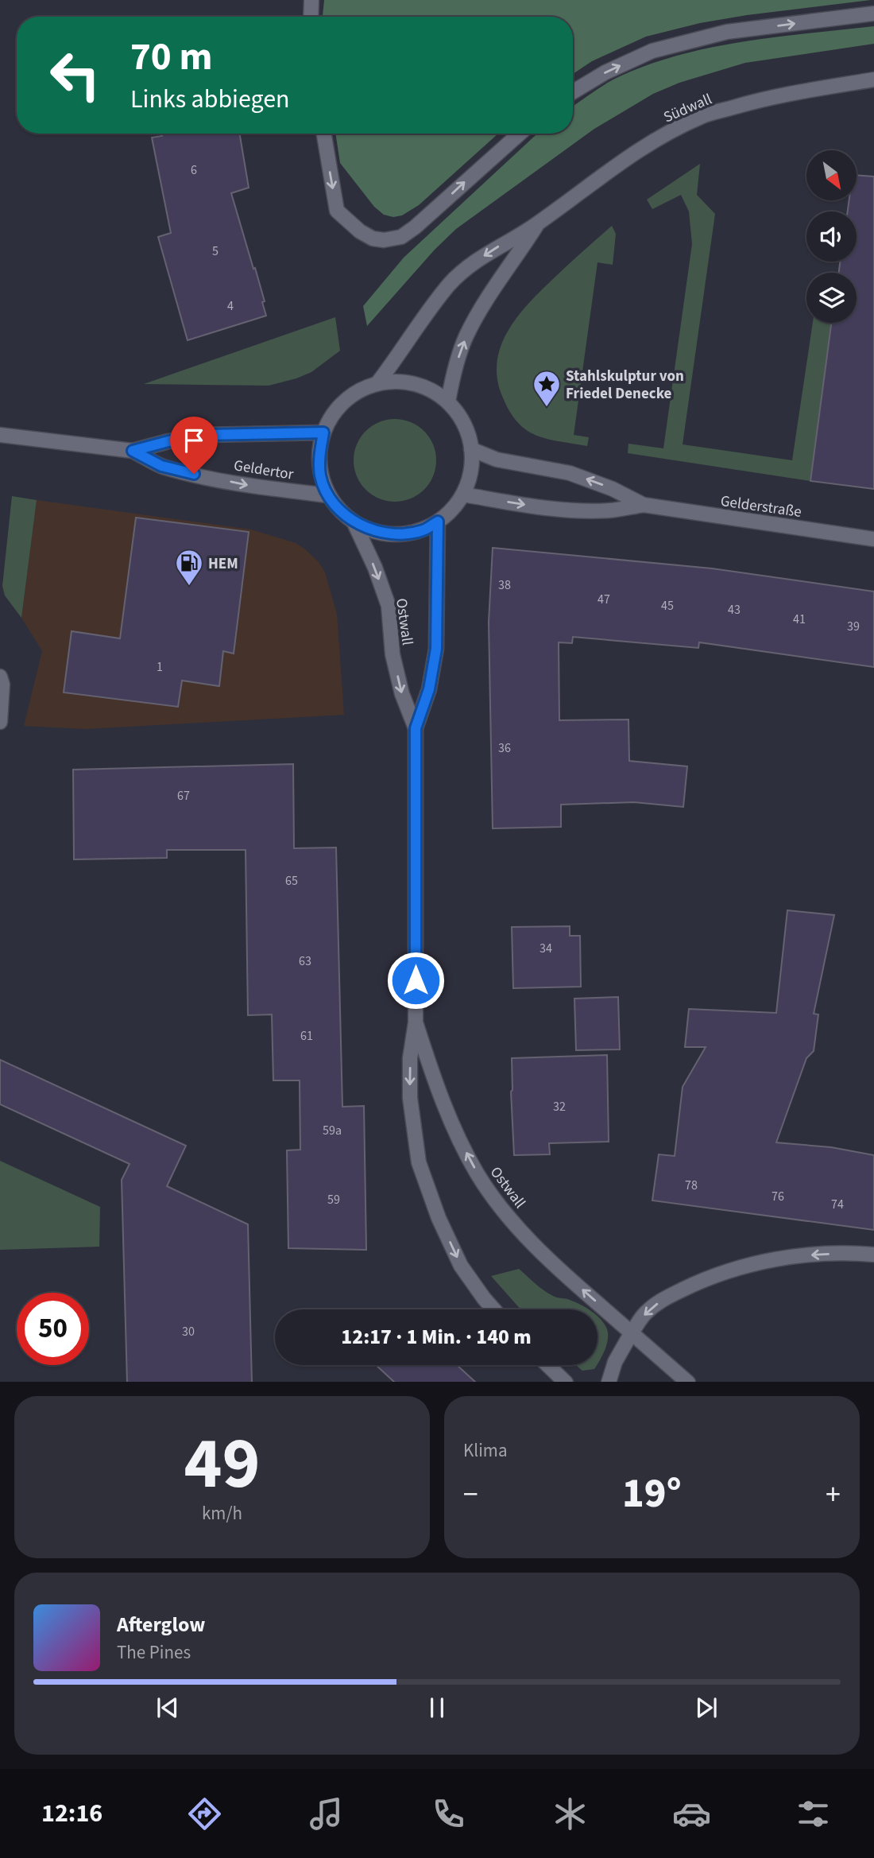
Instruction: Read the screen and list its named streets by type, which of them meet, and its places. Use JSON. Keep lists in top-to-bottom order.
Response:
{
  "streets": {
    "main road": [
      "Südwall",
      "Geldertor",
      "Gelderstraße",
      "Ostwall"
    ]
  },
  "crossings": [
    ["Südwall", "Geldertor"],
    ["Südwall", "Gelderstraße"],
    ["Südwall", "Ostwall"],
    ["Geldertor", "Gelderstraße"],
    ["Geldertor", "Ostwall"],
    ["Gelderstraße", "Ostwall"]
  ],
  "places": {
    "place": ["Stahlskulptur von Friedel Denecke"],
    "fuel station": ["HEM"]
  },
  "house_numbers": [
    "6",
    "5",
    "4",
    "38",
    "47",
    "45",
    "43",
    "41",
    "39",
    "1",
    "36",
    "67",
    "65",
    "34",
    "63",
    "61",
    "32",
    "59a",
    "78",
    "76",
    "59",
    "74",
    "30"
  ],
  "north": "bottom right",
  "page": {
    "turn": ["70 m", "Links abbiegen"],
    "limit": "50",
    "trip": "12:17 · 1 Min. · 140 m",
    "tile": [
      ["49", "km/h"],
      "Klima"
    ],
    "heat": ["−", "19°", "+"],
    "song": ["Afterglow", "The Pines"],
    "tabs": "12:16"
  }
}
